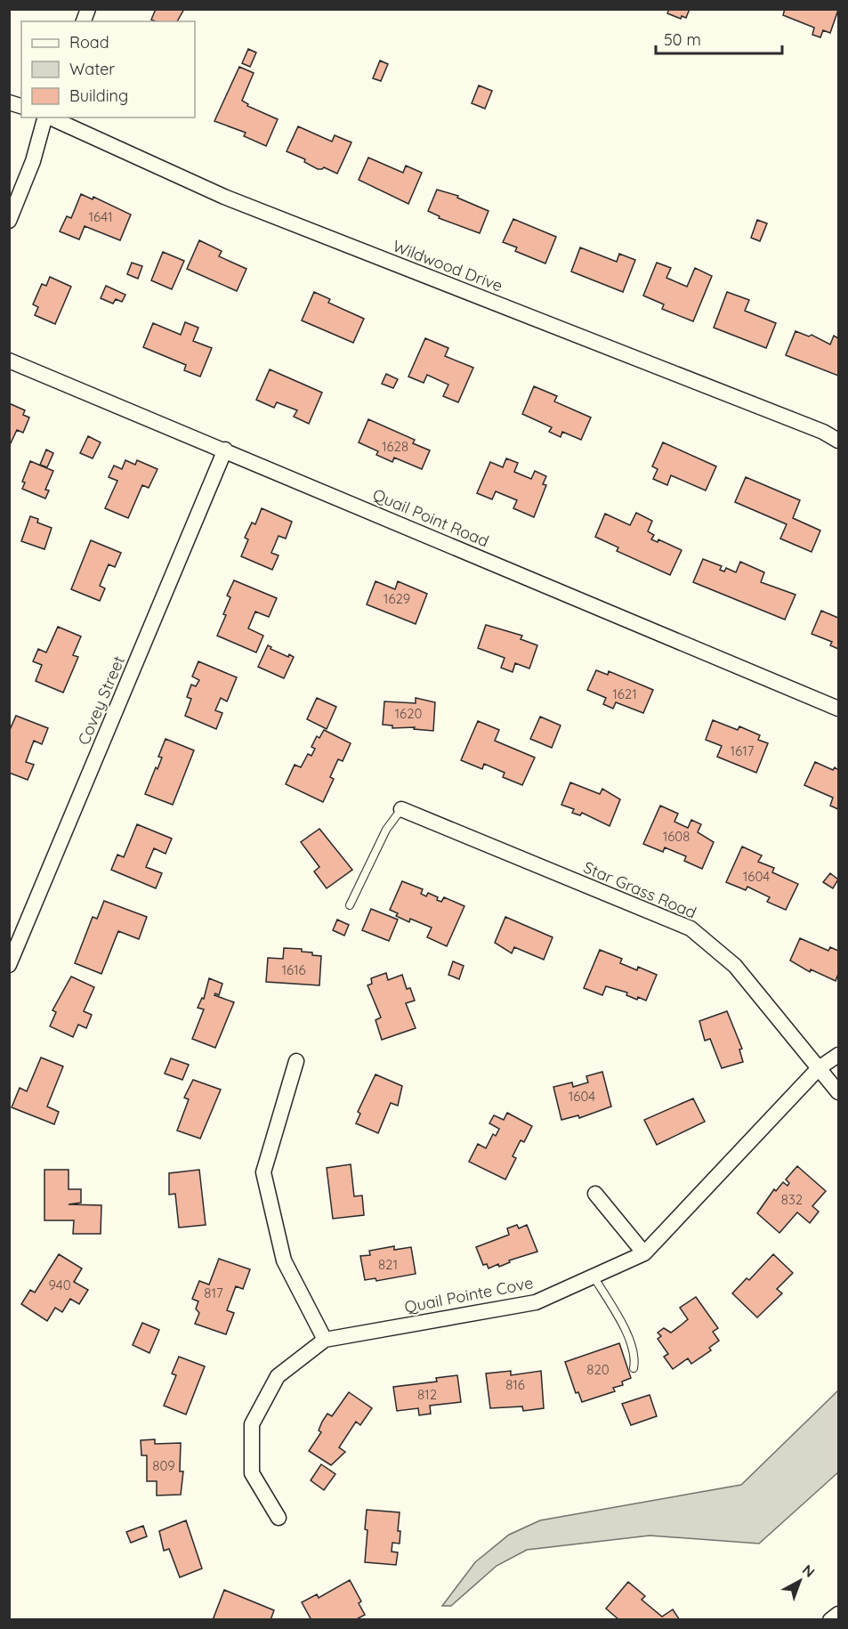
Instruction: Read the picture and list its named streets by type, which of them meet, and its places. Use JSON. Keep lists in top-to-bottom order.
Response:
{
  "streets": {
    "street": [
      "Wildwood Drive",
      "Quail Point Road",
      "Covey Street",
      "Star Grass Road",
      "Quail Pointe Cove"
    ]
  },
  "crossings": [
    ["Quail Point Road", "Covey Street"],
    ["Star Grass Road", "Quail Pointe Cove"]
  ],
  "house_numbers": [
    "1641",
    "1628",
    "1629",
    "1621",
    "1620",
    "1617",
    "1608",
    "1604",
    "1616",
    "1604",
    "832",
    "821",
    "940",
    "817",
    "820",
    "816",
    "812",
    "809"
  ],
  "legend": ["Road", "Water", "Building"],
  "scale_bar": "50 m",
  "north": "top right"
}
